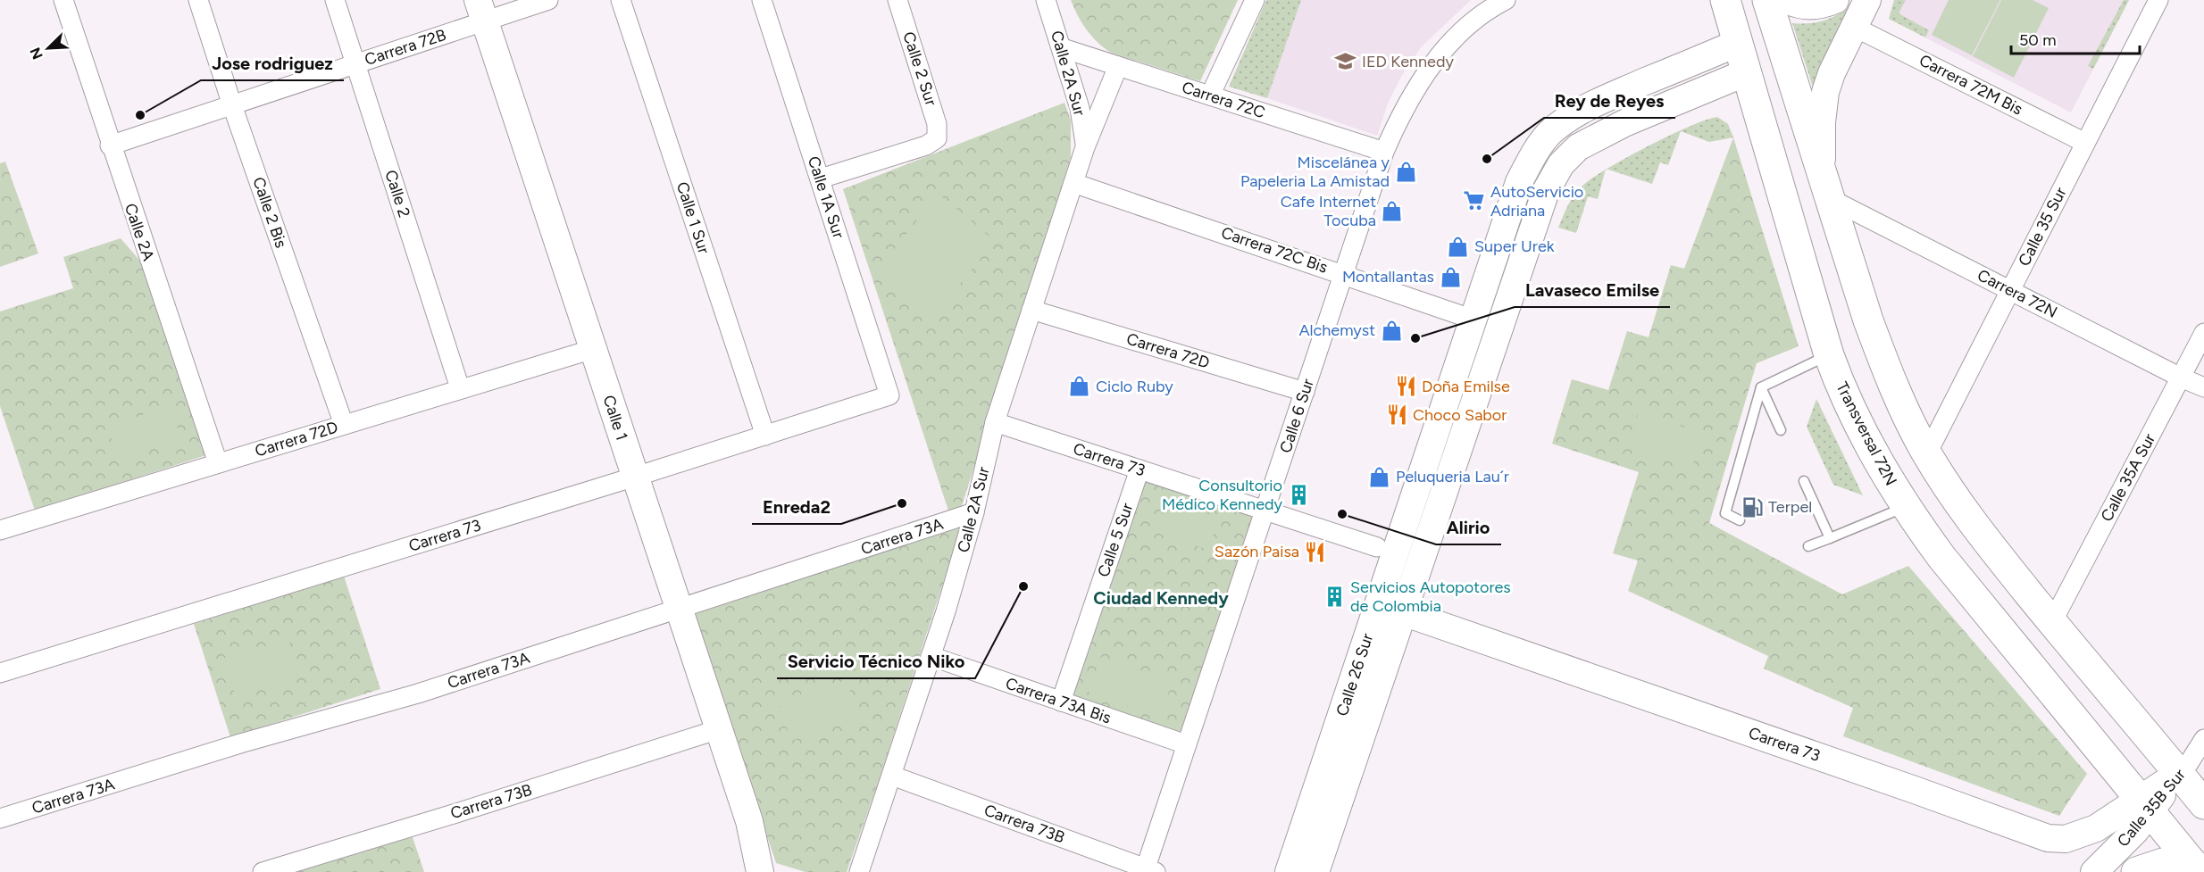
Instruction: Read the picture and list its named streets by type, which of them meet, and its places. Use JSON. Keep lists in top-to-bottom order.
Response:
{
  "streets": {
    "main road": ["Transversal 72N"],
    "street": [
      "Carrera 72B",
      "Calle 2 Sur",
      "Calle 2A Sur",
      "Carrera 72M Bis",
      "Carrera 72C",
      "Calle 2",
      "Calle 1A Sur",
      "Calle 2 Bis",
      "Calle 1 Sur",
      "Calle 35 Sur",
      "Calle 2A",
      "Carrera 72C Bis",
      "Carrera 72N",
      "Carrera 72D",
      "Calle 6 Sur",
      "Calle 1",
      "Carrera 73",
      "Calle 35A Sur",
      "Carrera 73A",
      "Calle 5 Sur",
      "Calle 26 Sur",
      "Carrera 73A Bis",
      "Carrera 73B",
      "Calle 35B Sur"
    ]
  },
  "crossings": [
    ["Carrera 72B", "Calle 2"],
    ["Carrera 72B", "Calle 2 Bis"],
    ["Carrera 72B", "Calle 2A"],
    ["Carrera 72B", "Calle 1"],
    ["Calle 2 Sur", "Calle 1A Sur"],
    ["Calle 2A Sur", "Carrera 72C"],
    ["Calle 2A Sur", "Carrera 72C Bis"],
    ["Calle 2A Sur", "Carrera 72D"],
    ["Calle 2A Sur", "Carrera 73"],
    ["Calle 2A Sur", "Carrera 73A"],
    ["Calle 2A Sur", "Carrera 73A Bis"],
    ["Calle 2A Sur", "Carrera 73B"],
    ["Carrera 72M Bis", "Calle 35 Sur"],
    ["Carrera 72C", "Calle 6 Sur"],
    ["Calle 2", "Carrera 72D"],
    ["Calle 1A Sur", "Carrera 73"],
    ["Calle 2 Bis", "Carrera 72D"],
    ["Calle 1 Sur", "Carrera 73"],
    ["Calle 35 Sur", "Carrera 72N"],
    ["Calle 2A", "Carrera 72D"],
    ["Carrera 72C Bis", "Calle 6 Sur"],
    ["Carrera 72C Bis", "Calle 26 Sur"],
    ["Carrera 72N", "Calle 35A Sur"],
    ["Carrera 72D", "Calle 6 Sur"],
    ["Carrera 72D", "Calle 1"],
    ["Calle 6 Sur", "Carrera 73"],
    ["Calle 6 Sur", "Carrera 73A Bis"],
    ["Calle 6 Sur", "Carrera 73B"],
    ["Calle 1", "Carrera 73"],
    ["Calle 1", "Carrera 73A"],
    ["Calle 1", "Carrera 73B"],
    ["Transversal 72N", "Carrera 73"],
    ["Transversal 72N", "Calle 26 Sur"],
    ["Transversal 72N", "Calle 35B Sur"],
    ["Carrera 73", "Calle 5 Sur"],
    ["Carrera 73", "Calle 26 Sur"],
    ["Carrera 73", "Calle 35B Sur"],
    ["Calle 5 Sur", "Carrera 73A Bis"]
  ],
  "districts": ["Ciudad Kennedy"],
  "places": {
    "school or university": ["IED Kennedy"],
    "other": [
      "Jose rodriguez",
      "Rey de Reyes",
      "Lavaseco Emilse",
      "Enreda2",
      "Alirio",
      "Servicio Técnico Niko"
    ],
    "shop": [
      "Miscelánea y Papeleria La Amistad",
      "Cafe Internet Tocuba",
      "Super Urek",
      "Montallantas",
      "Alchemyst",
      "Ciclo Ruby",
      "Peluqueria Lau´r"
    ],
    "supermarket": ["AutoServicio Adriana"],
    "restaurant": ["Doña Emilse", "Choco Sabor", "Sazón Paisa"],
    "building": ["Consultorio Médico Kennedy", "Servicios Autopotores de Colombia"],
    "fuel station": ["Terpel"]
  },
  "scale_bar": "50 m",
  "north": "bottom left"
}
